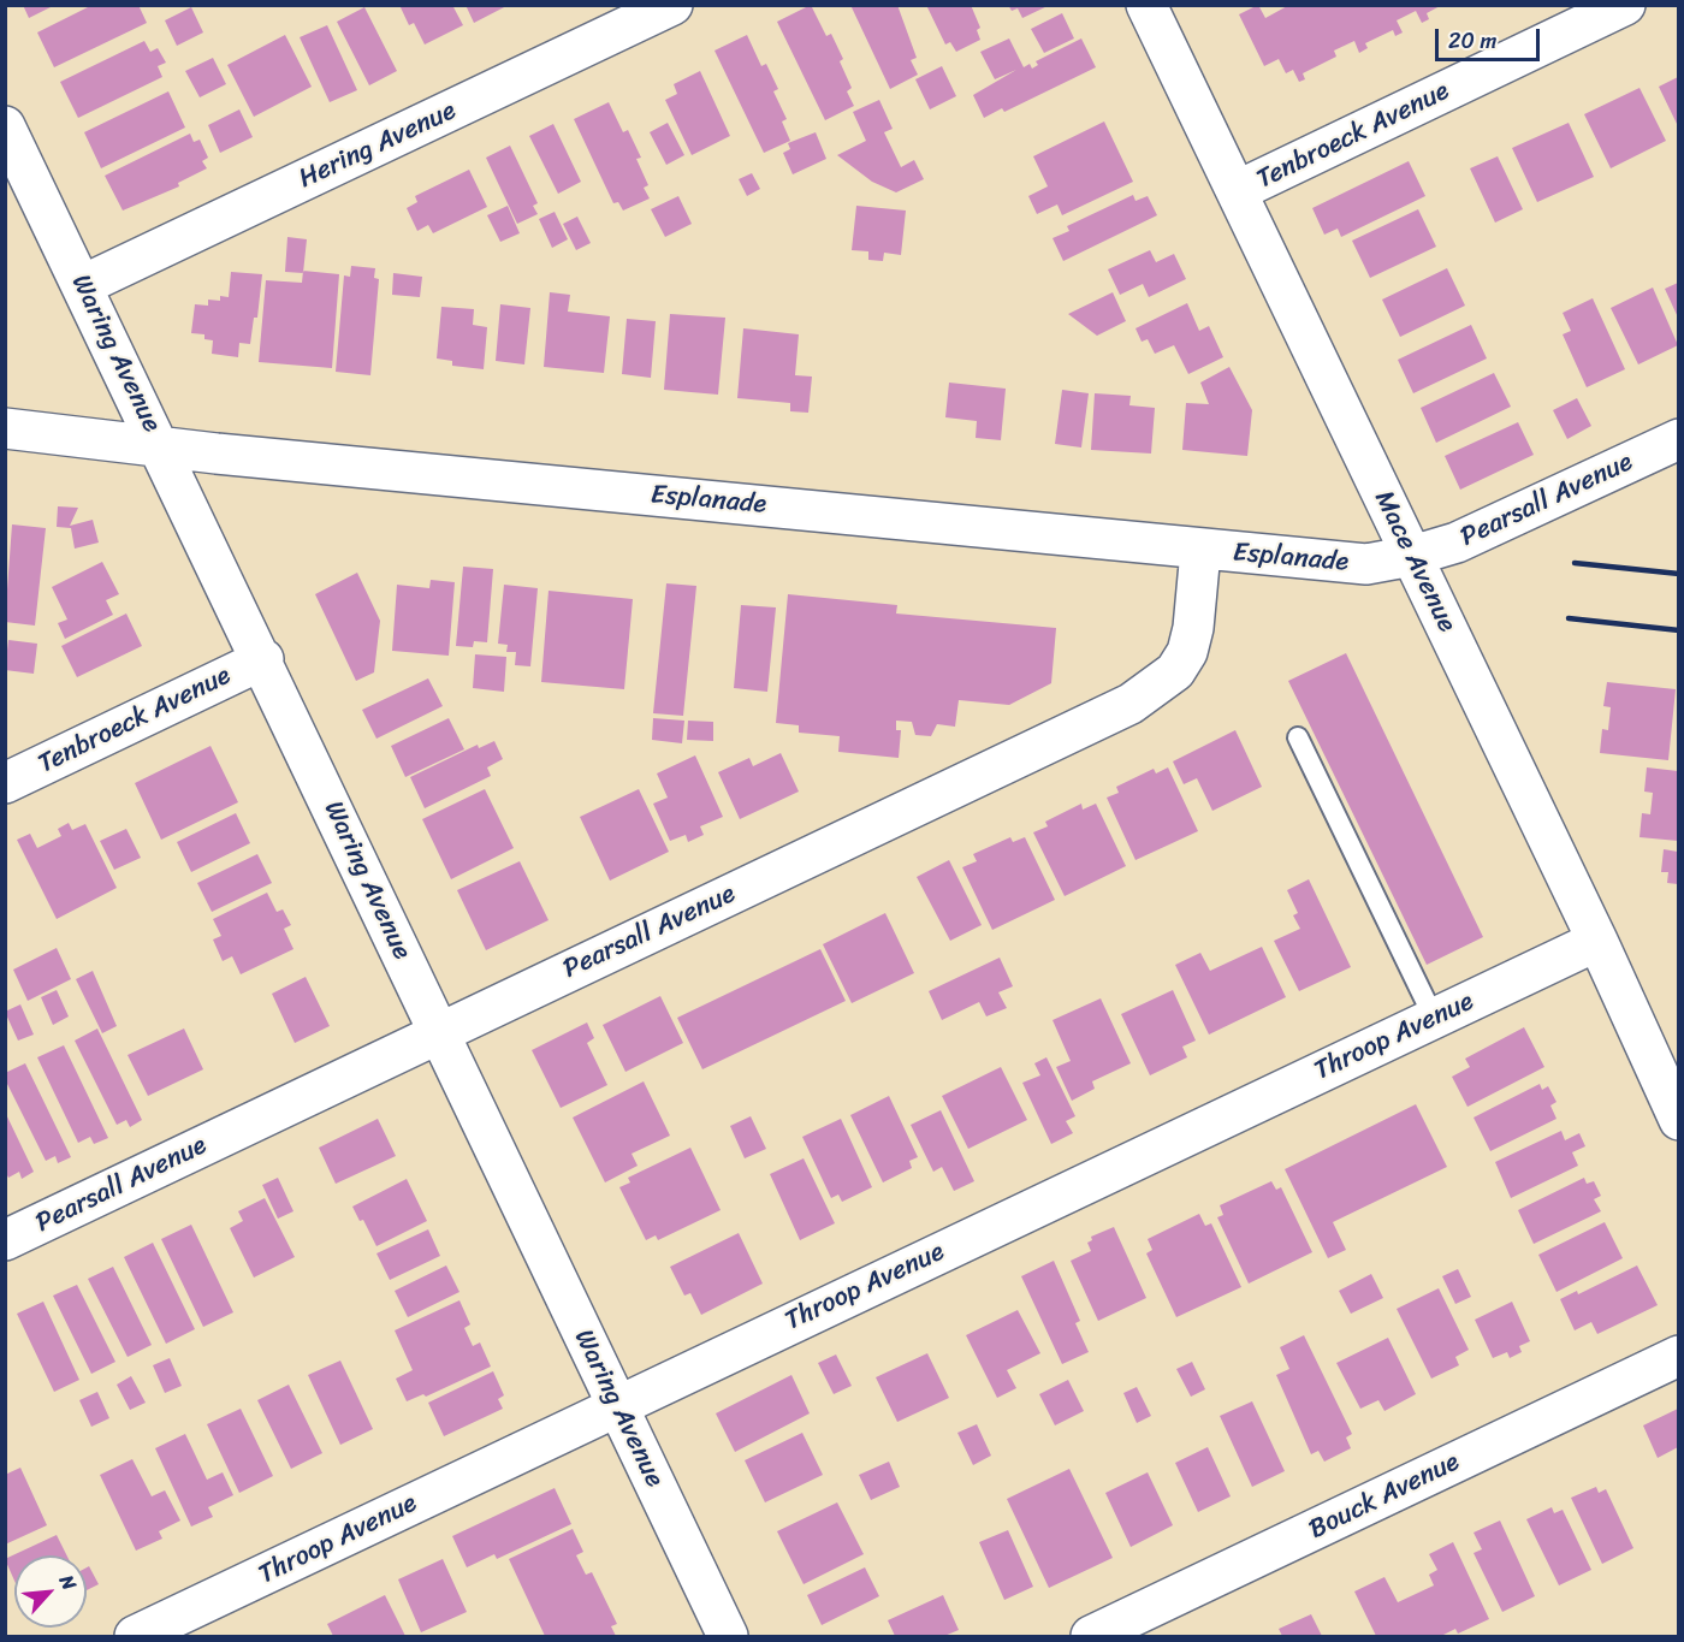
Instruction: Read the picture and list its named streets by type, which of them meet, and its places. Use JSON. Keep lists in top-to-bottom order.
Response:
{
  "streets": {
    "street": [
      "Tenbroeck Avenue",
      "Hering Avenue",
      "Waring Avenue",
      "Esplanade",
      "Pearsall Avenue",
      "Mace Avenue",
      "Throop Avenue",
      "Bouck Avenue"
    ]
  },
  "crossings": [
    ["Tenbroeck Avenue", "Waring Avenue"],
    ["Tenbroeck Avenue", "Mace Avenue"],
    ["Hering Avenue", "Waring Avenue"],
    ["Waring Avenue", "Esplanade"],
    ["Waring Avenue", "Pearsall Avenue"],
    ["Waring Avenue", "Throop Avenue"],
    ["Esplanade", "Pearsall Avenue"],
    ["Esplanade", "Mace Avenue"],
    ["Pearsall Avenue", "Mace Avenue"],
    ["Mace Avenue", "Throop Avenue"]
  ],
  "scale_bar": "20 m",
  "north": "top right"
}
